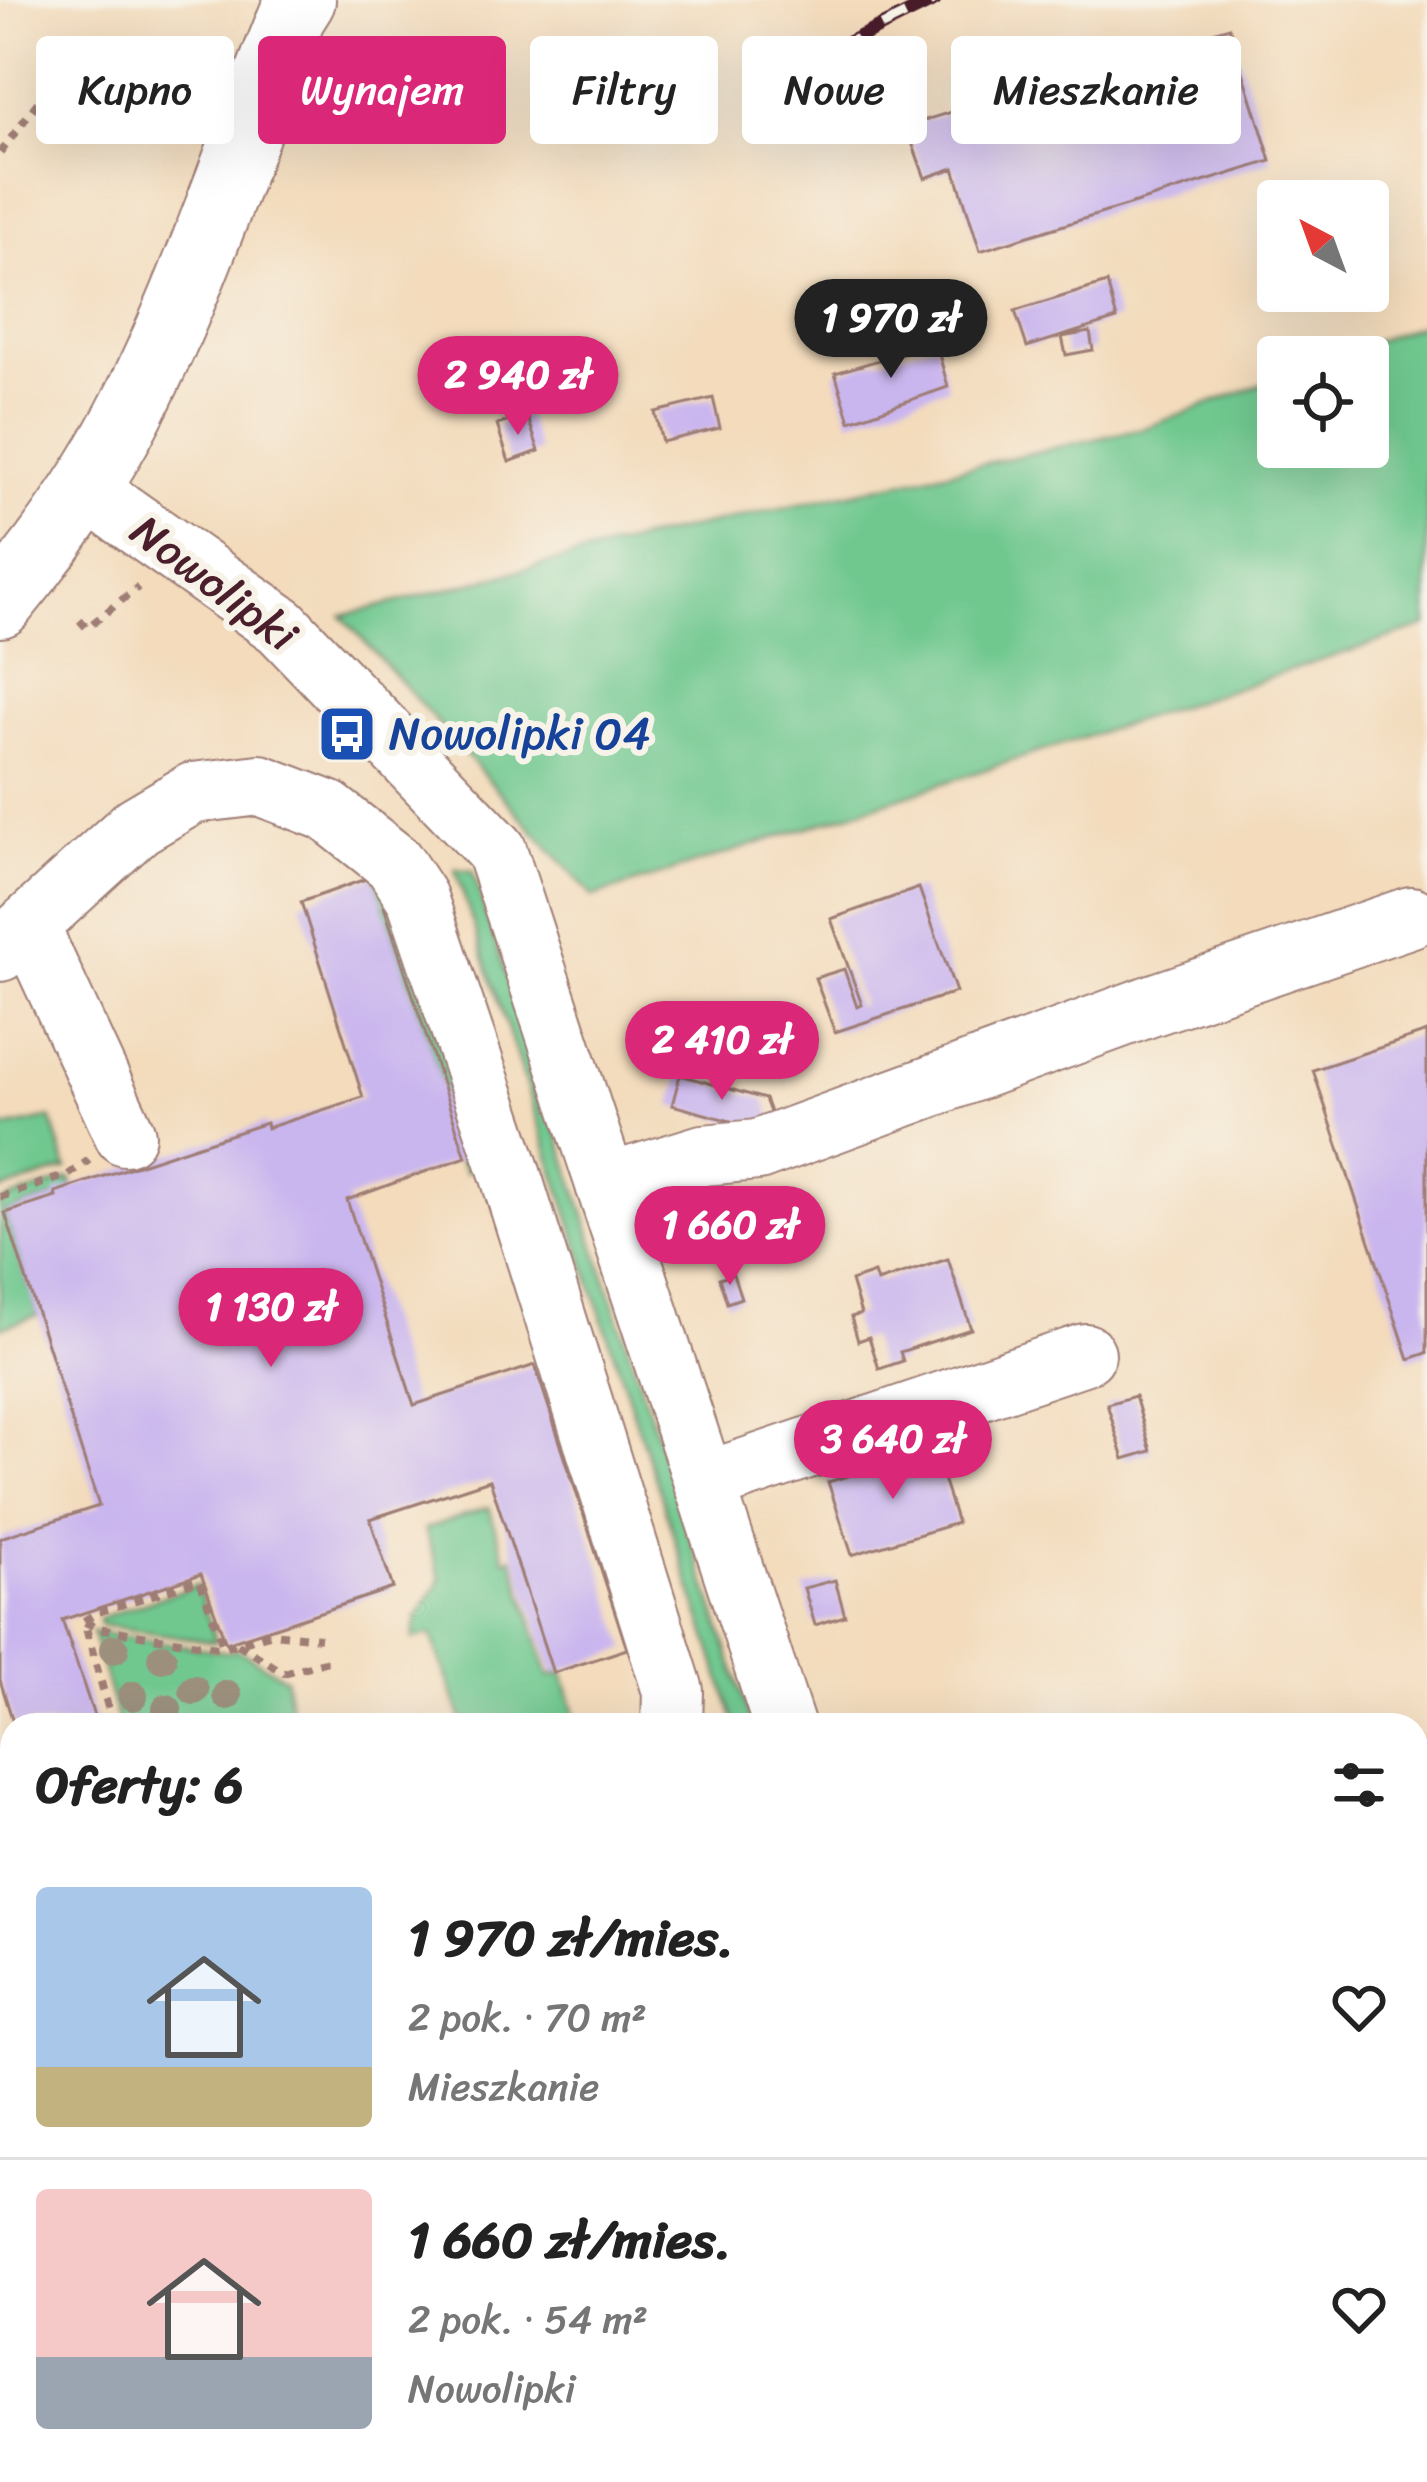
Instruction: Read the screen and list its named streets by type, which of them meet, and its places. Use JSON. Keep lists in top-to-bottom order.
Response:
{
  "streets": {
    "street": ["Nowolipki"]
  },
  "places": {
    "bus stop": ["Nowolipki 04"]
  },
  "north": "top left",
  "page": {
    "chip": [
      "Kupno",
      "Wynajem",
      "Filtry",
      "Nowe",
      "Mieszkanie"
    ],
    "price": [
      "1 970 zł",
      "2 940 zł",
      "2 410 zł",
      "1 660 zł",
      "1 130 zł",
      "3 640 zł"
    ],
    "heading": "Oferty: 6",
    "list": [
      {
        "name": "1 970 zł/mies.",
        "note": "2 pok. · 70 m² · Mieszkanie"
      },
      {
        "name": "1 660 zł/mies.",
        "note": "2 pok. · 54 m² · Nowolipki"
      }
    ]
  }
}
